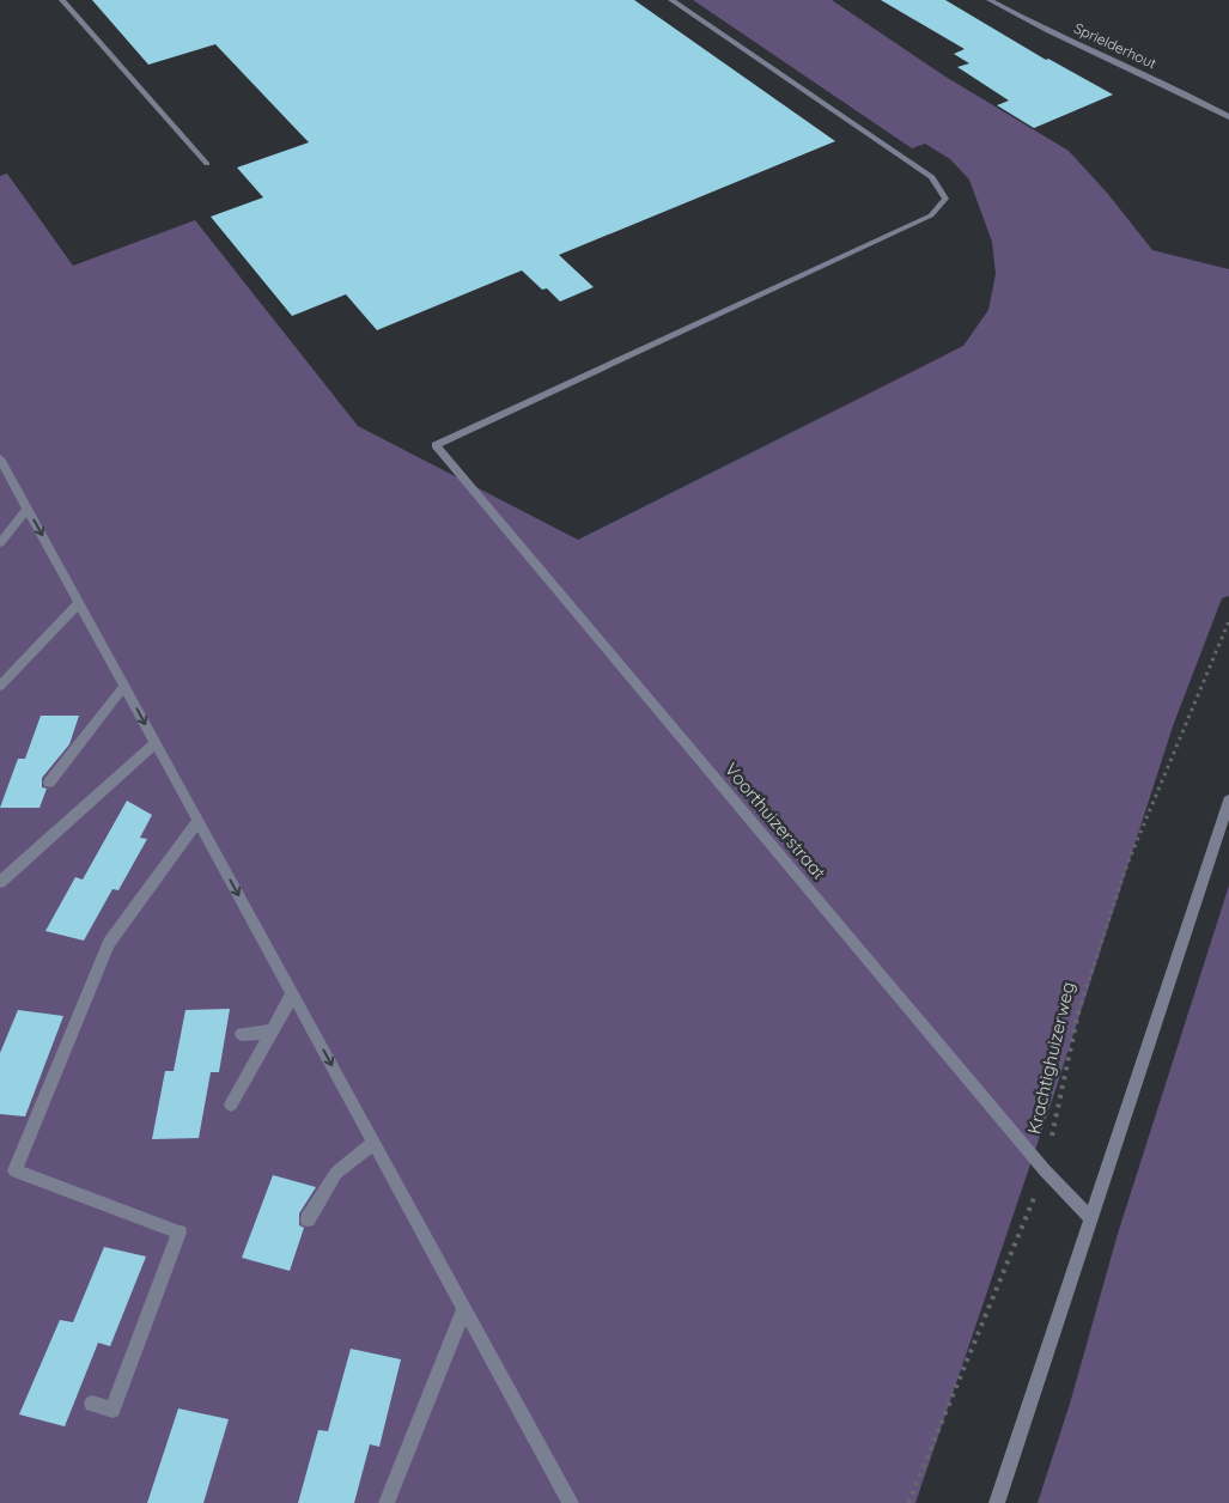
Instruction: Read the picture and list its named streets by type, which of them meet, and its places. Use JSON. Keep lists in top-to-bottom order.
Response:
{
  "streets": {
    "street": ["Sprielderhout", "Voorthuizerstraat"],
    "path": ["Krachtighuizerweg"]
  },
  "crossings": [
    ["Voorthuizerstraat", "Krachtighuizerweg"]
  ]
}
